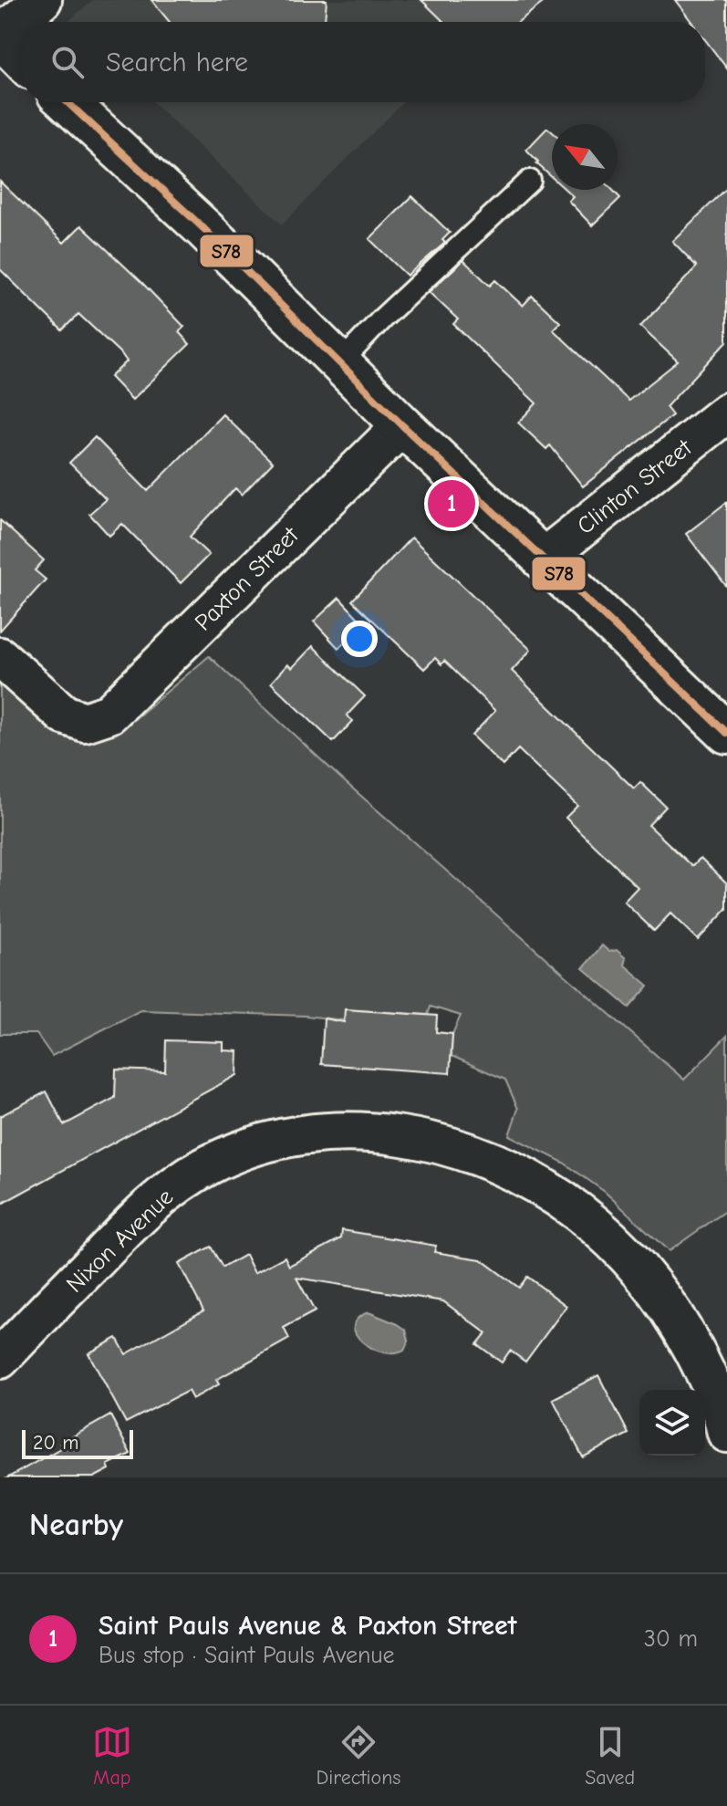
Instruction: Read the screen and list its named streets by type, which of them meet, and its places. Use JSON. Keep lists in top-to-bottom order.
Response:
{
  "streets": {
    "street": ["Clinton Street", "Paxton Street", "Nixon Avenue"]
  },
  "lines": ["transit line S78"],
  "scale_bar": "20 m",
  "north": "top left",
  "page": {
    "search": "Search here",
    "pins": "1",
    "scale": "20 m",
    "heading": "Nearby",
    "list": [
      {
        "mark": "1",
        "name": "Saint Pauls Avenue & Paxton Street",
        "note": "Bus stop · Saint Pauls Avenue",
        "value": "30 m"
      }
    ],
    "nav": ["Map", "Directions", "Saved"]
  }
}
